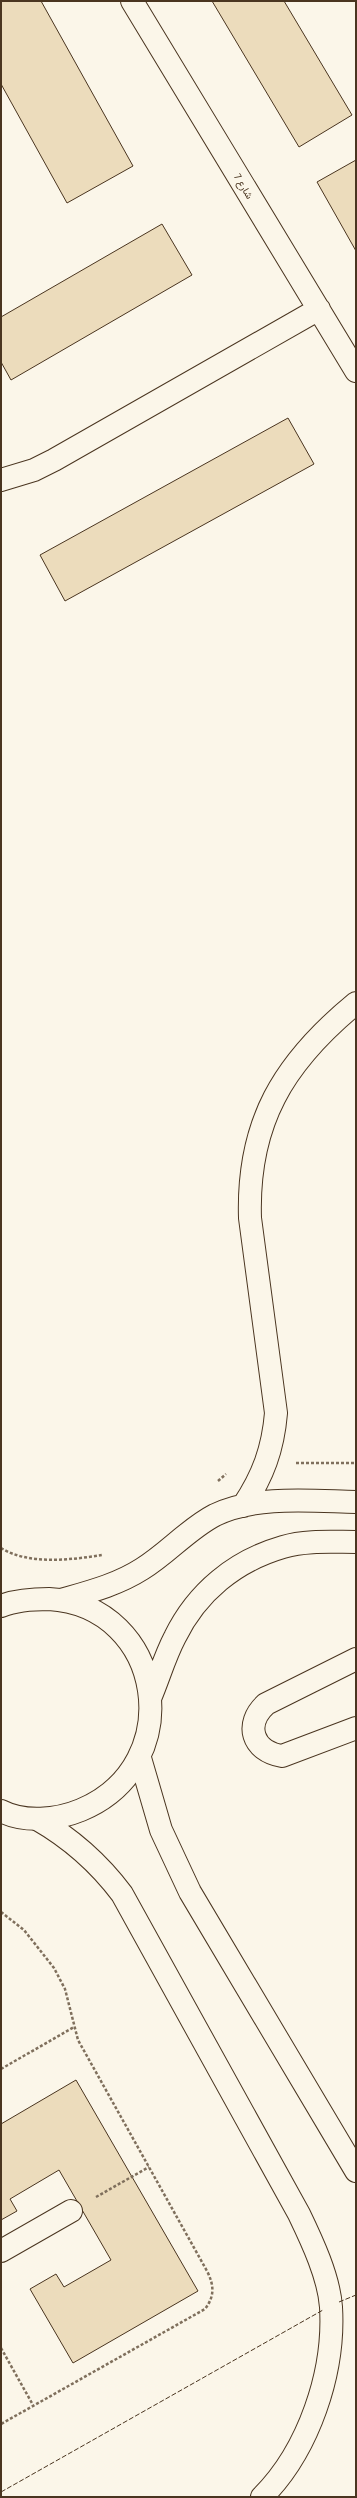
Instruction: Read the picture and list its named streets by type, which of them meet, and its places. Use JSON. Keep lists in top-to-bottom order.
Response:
{
  "streets": {
    "main road": ["شارع 7"]
  }
}
